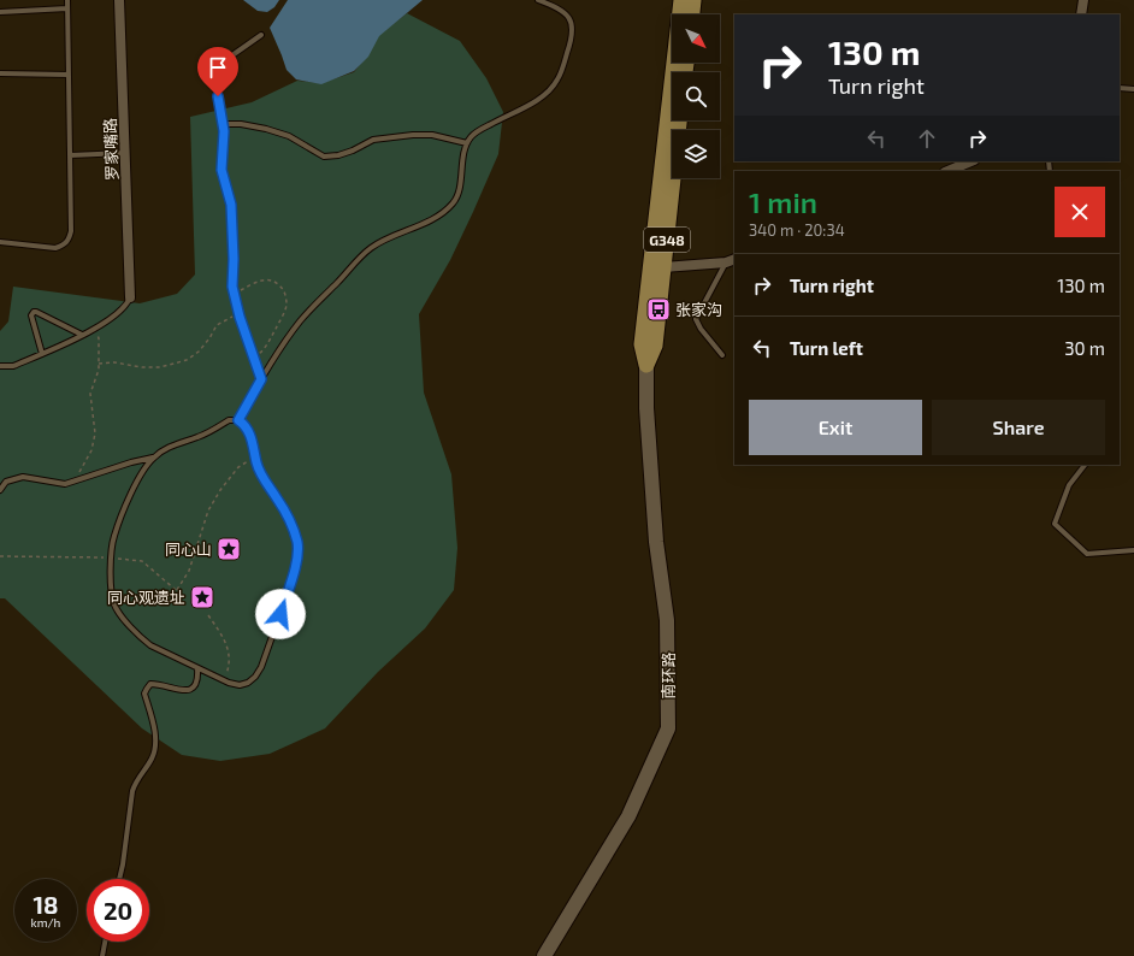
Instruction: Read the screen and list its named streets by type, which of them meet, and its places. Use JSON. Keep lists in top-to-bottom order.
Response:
{
  "streets": {
    "main road": ["G348", "南环路"],
    "street": ["罗家嘴路"]
  },
  "places": {
    "bus stop": ["张家沟"],
    "place": ["同心山", "同心观遗址"]
  },
  "north": "bottom right",
  "page": {
    "turn": ["130 m", "Turn right"],
    "heading": ["1 min", "340 m · 20:34"],
    "list": [
      {
        "name": "Turn right",
        "value": "130 m"
      },
      {
        "name": "Turn left",
        "value": "30 m"
      }
    ],
    "buttons": ["Exit", "Share"],
    "speed": "18 km/h",
    "limit": "20"
  }
}
